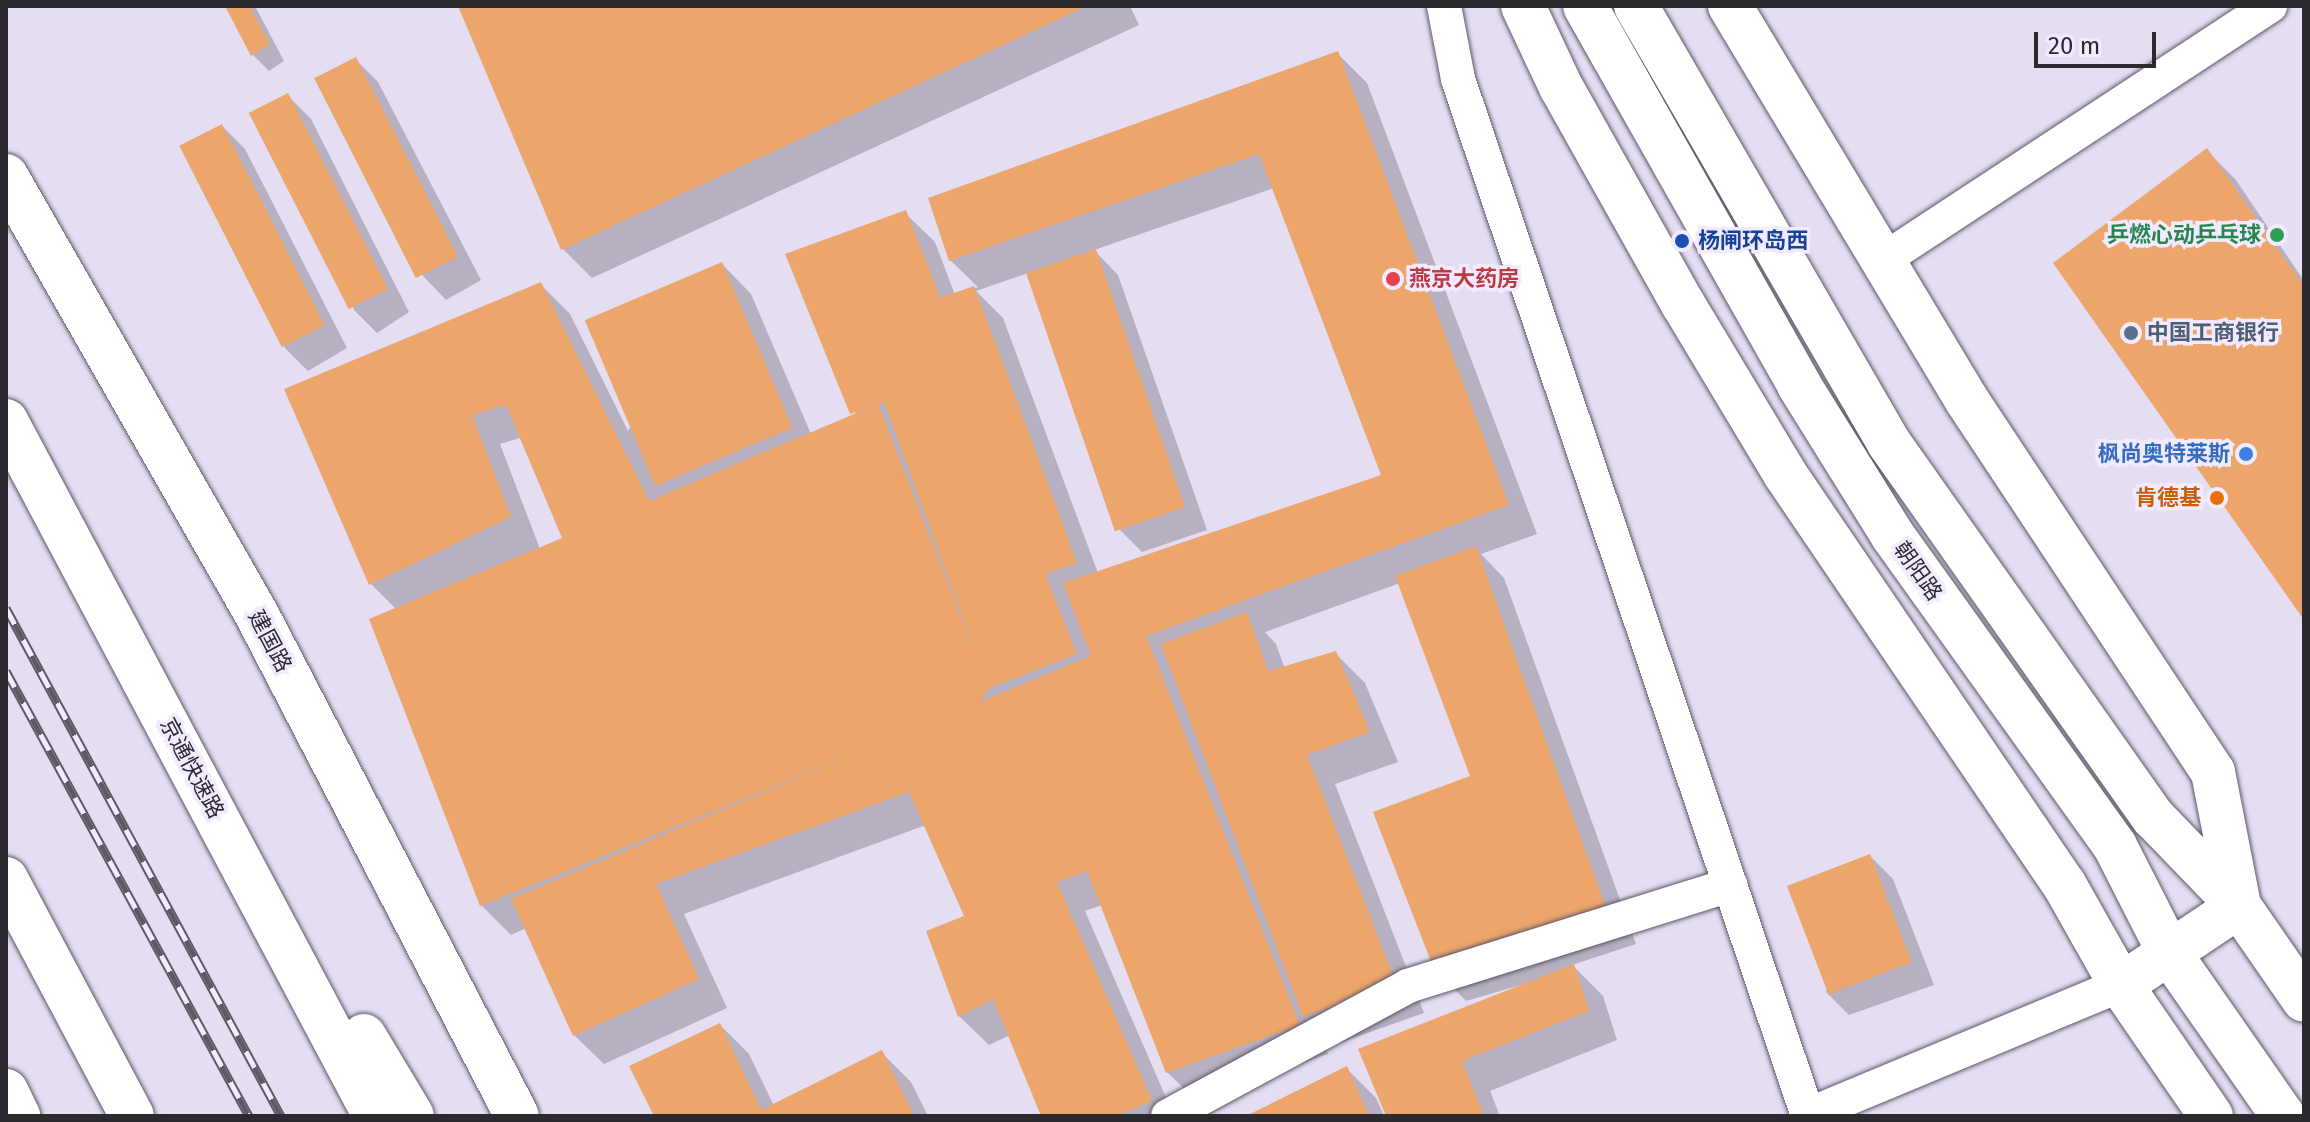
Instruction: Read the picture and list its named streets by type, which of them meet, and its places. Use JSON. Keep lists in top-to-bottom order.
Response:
{
  "streets": {
    "main road": ["朝阳路", "建国路", "京通快速路"]
  },
  "places": [
    "乒燃心动乒乓球",
    "杨闸环岛西",
    "燕京大药房",
    "中国工商银行",
    "枫尚奥特莱斯",
    "肯德基"
  ],
  "scale_bar": "20 m"
}
